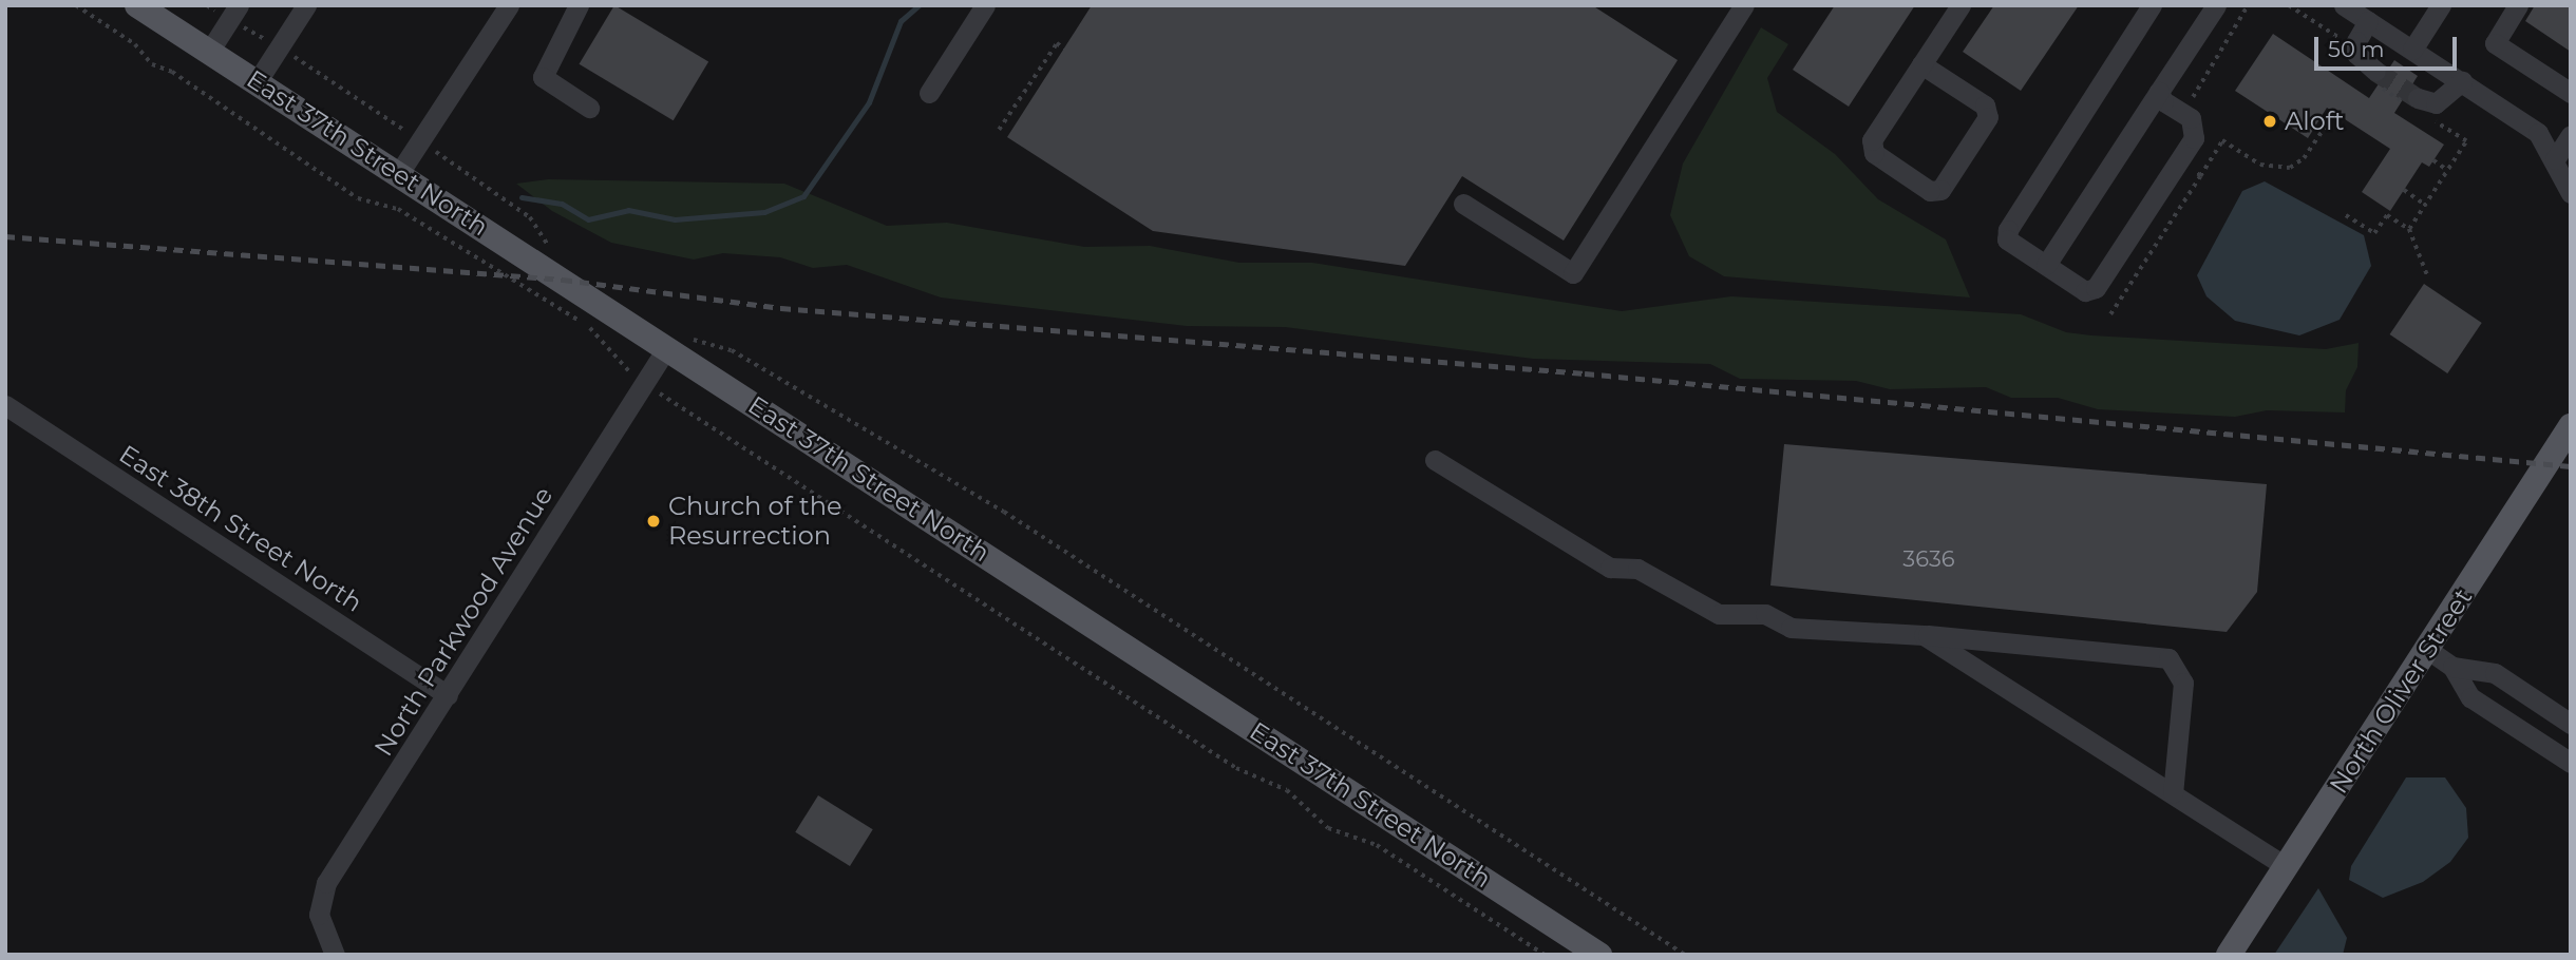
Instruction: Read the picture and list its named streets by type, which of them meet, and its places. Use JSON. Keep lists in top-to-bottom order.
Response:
{
  "streets": {
    "main road": ["East 37th Street North", "North Oliver Street"],
    "street": ["East 38th Street North", "North Parkwood Avenue"]
  },
  "crossings": [
    ["East 37th Street North", "North Parkwood Avenue"],
    ["East 38th Street North", "North Parkwood Avenue"]
  ],
  "places": ["Aloft", "Church of the Resurrection"],
  "house_numbers": ["3636"],
  "scale_bar": "50 m"
}
